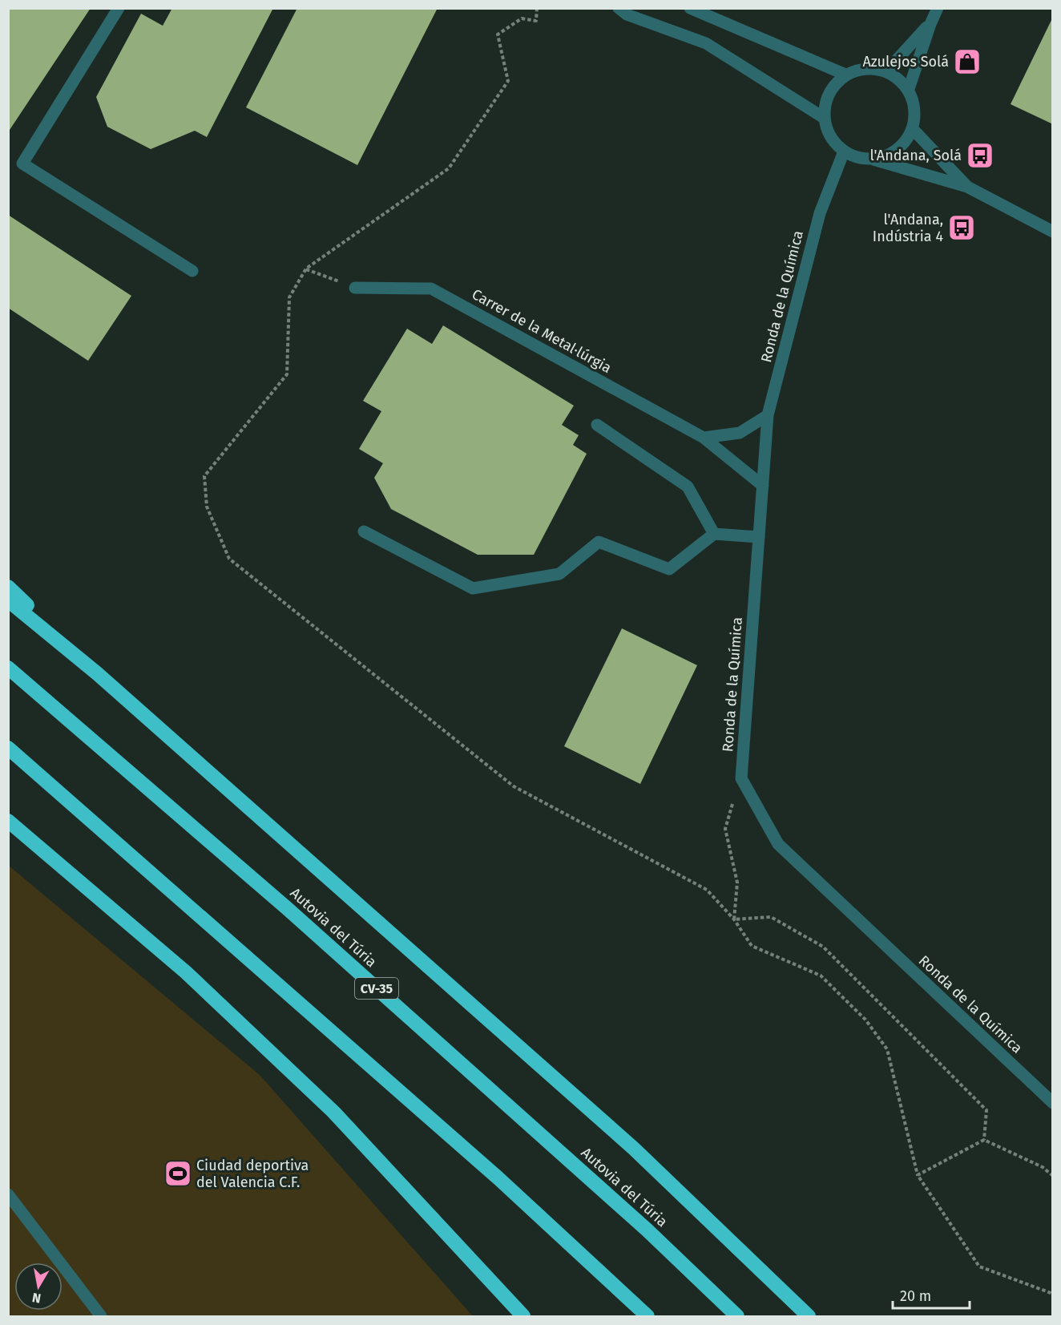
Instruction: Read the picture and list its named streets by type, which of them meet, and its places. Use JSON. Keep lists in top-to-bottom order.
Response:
{
  "streets": {
    "highway": ["Autovia del Túria", "CV-35"],
    "street": ["Ronda de la Química", "Carrer de la Metal·lúrgia"]
  },
  "crossings": [
    ["Ronda de la Química", "Carrer de la Metal·lúrgia"]
  ],
  "places": {
    "shop": ["Azulejos Solá"],
    "bus stop": ["l'Andana, Solá", "l'Andana, Indústria 4"],
    "sports": ["Ciudad deportiva del Valencia C.F."]
  },
  "scale_bar": "20 m",
  "north": "bottom"
}
